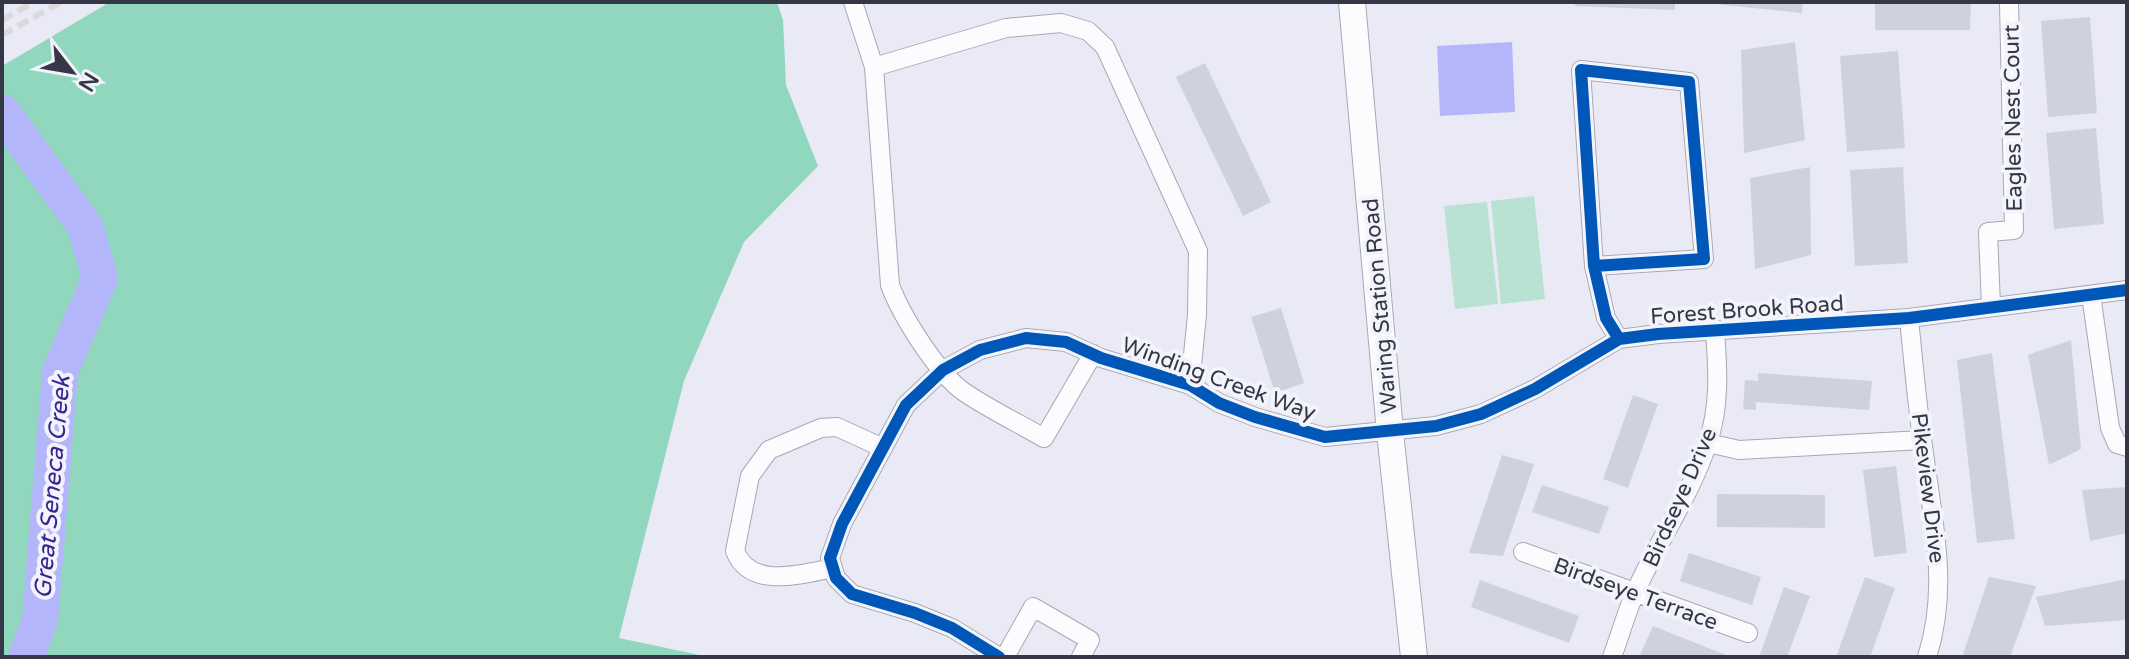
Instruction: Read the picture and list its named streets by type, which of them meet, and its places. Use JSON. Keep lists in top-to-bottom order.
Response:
{
  "streets": {
    "street": [
      "Eagles Nest Court",
      "Waring Station Road",
      "Forest Brook Road",
      "Winding Creek Way",
      "Pikeview Drive",
      "Birdseye Drive",
      "Birdseye Terrace"
    ]
  },
  "crossings": [
    ["Eagles Nest Court", "Forest Brook Road"],
    ["Waring Station Road", "Forest Brook Road"],
    ["Waring Station Road", "Winding Creek Way"],
    ["Forest Brook Road", "Winding Creek Way"],
    ["Forest Brook Road", "Pikeview Drive"],
    ["Forest Brook Road", "Birdseye Drive"],
    ["Birdseye Drive", "Birdseye Terrace"]
  ],
  "water": ["Great Seneca Creek"],
  "north": "bottom right"
}
